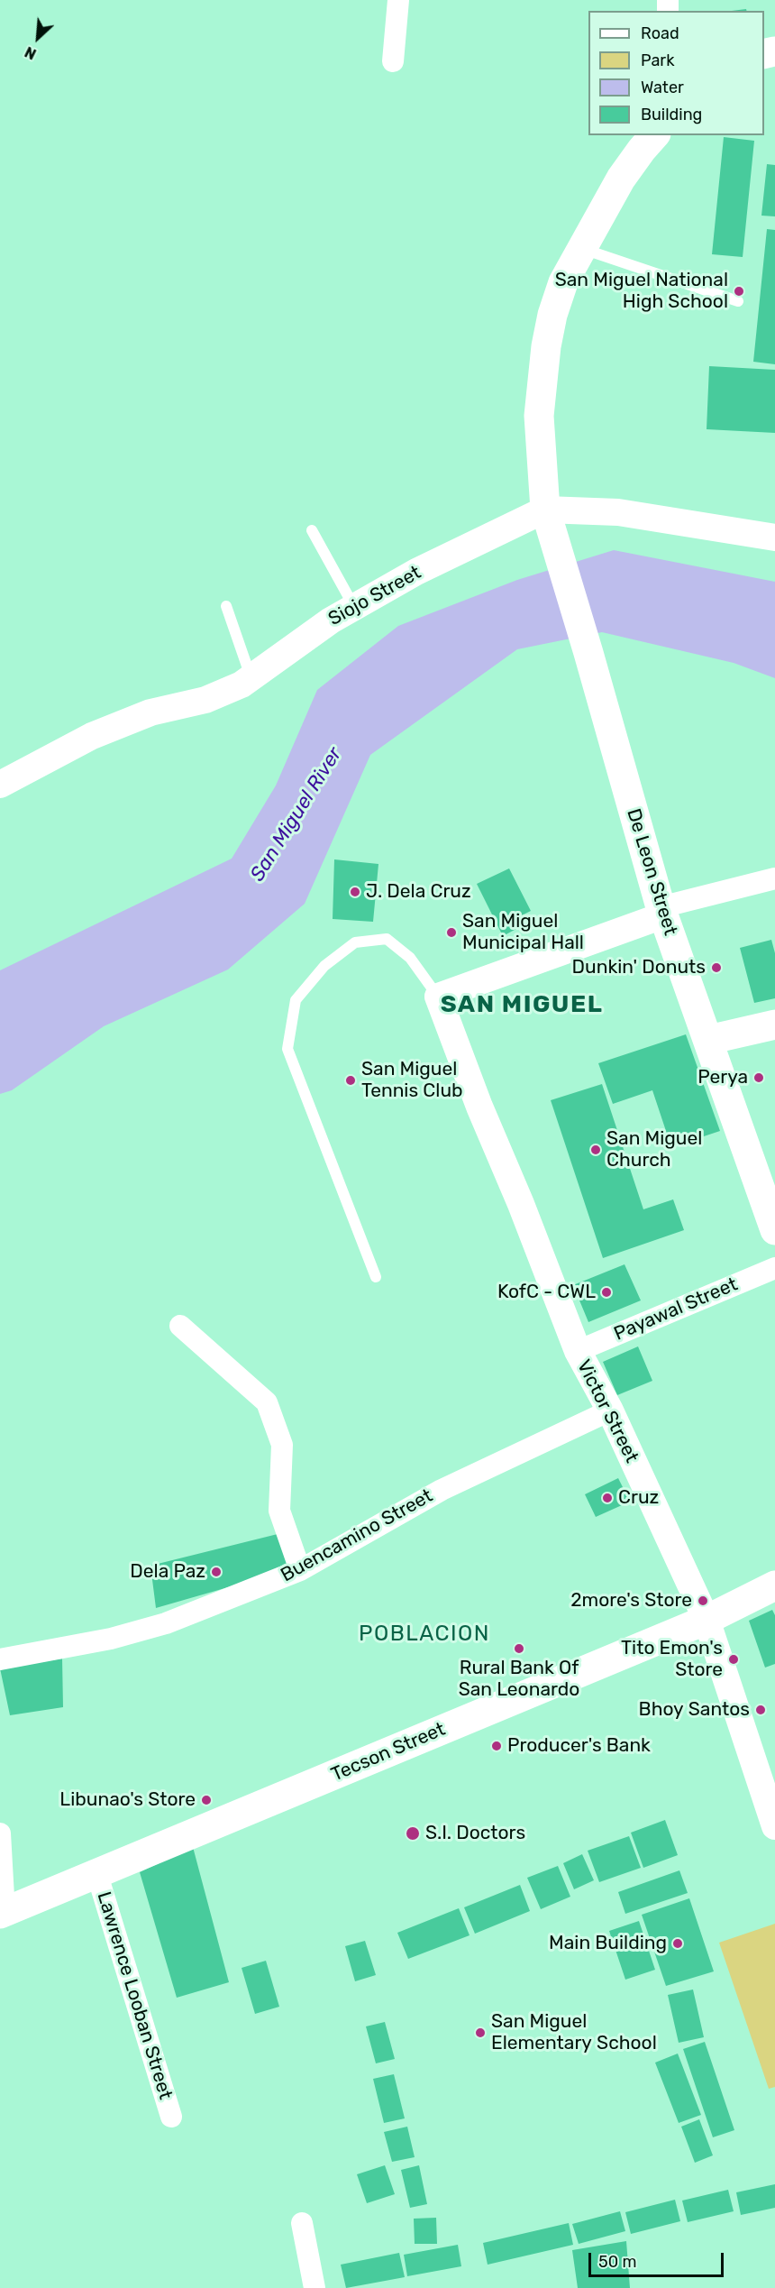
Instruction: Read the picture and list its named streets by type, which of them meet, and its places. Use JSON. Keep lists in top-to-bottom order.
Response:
{
  "streets": {
    "main road": ["De Leon Street", "Tecson Street"],
    "street": [
      "Siojo Street",
      "Payawal Street",
      "Victor Street",
      "Buencamino Street",
      "Lawrence Looban Street"
    ]
  },
  "crossings": [
    ["Siojo Street", "De Leon Street"],
    ["Payawal Street", "Victor Street"],
    ["Victor Street", "Buencamino Street"],
    ["Victor Street", "Tecson Street"],
    ["Tecson Street", "Lawrence Looban Street"]
  ],
  "districts": ["SAN MIGUEL", "POBLACION"],
  "water": ["San Miguel River"],
  "places": [
    "San Miguel National High School",
    "J. Dela Cruz",
    "San Miguel Municipal Hall",
    "Dunkin' Donuts",
    "Perya",
    "San Miguel Tennis Club",
    "San Miguel Church",
    "KofC - CWL",
    "Cruz",
    "Dela Paz",
    "2more's Store",
    "Rural Bank Of San Leonardo",
    "Tito Emon's Store",
    "Bhoy Santos",
    "Producer's Bank",
    "Libunao's Store",
    "S.I. Doctors",
    "Main Building",
    "San Miguel Elementary School"
  ],
  "legend": [
    "Road",
    "Park",
    "Water",
    "Building"
  ],
  "scale_bar": "50 m",
  "north": "bottom left"
}
